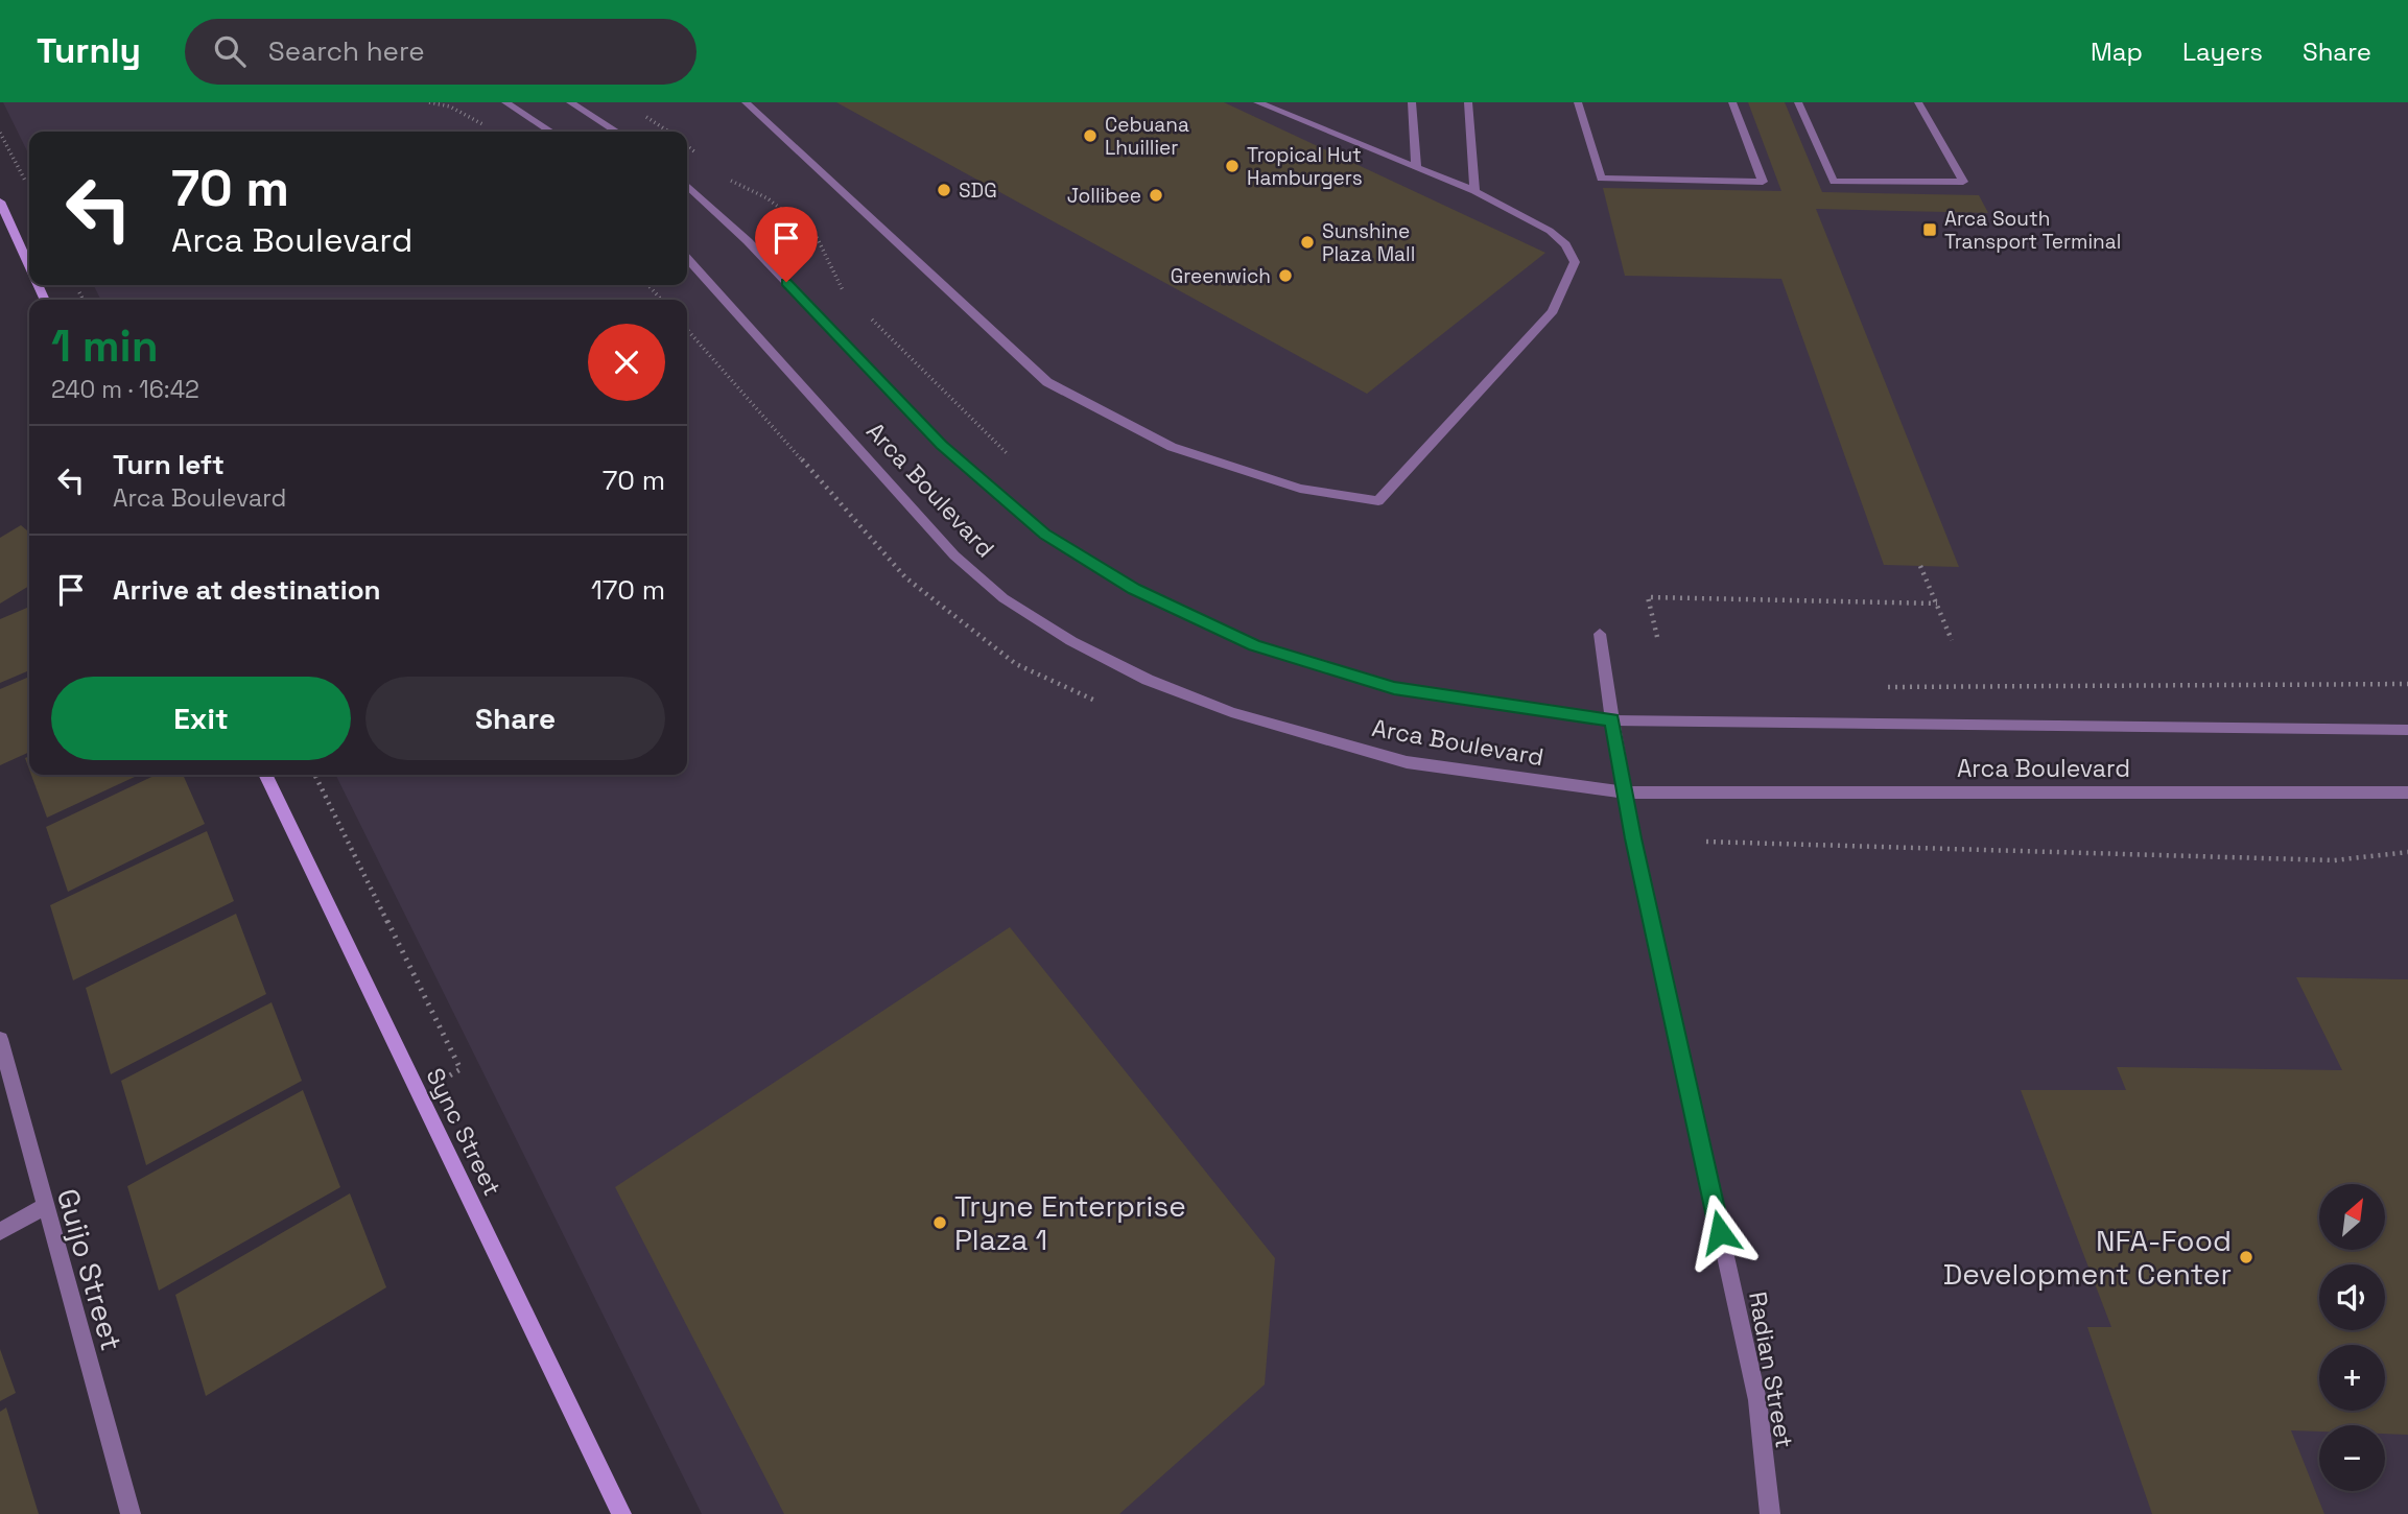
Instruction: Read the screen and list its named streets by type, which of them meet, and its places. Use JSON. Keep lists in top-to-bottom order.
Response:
{
  "streets": {
    "main road": ["Sync Street"],
    "street": ["Arca Boulevard", "Guijo Street", "Radian Street"]
  },
  "crossings": [
    ["Arca Boulevard", "Radian Street"]
  ],
  "places": {
    "other": [
      "Cebuana Lhuillier",
      "Tropical Hut Hamburgers",
      "SDG",
      "Jollibee",
      "Sunshine Plaza Mall",
      "Greenwich",
      "Tryne Enterprise Plaza 1",
      "NFA-Food Development Center"
    ],
    "transit": ["Arca South Transport Terminal"]
  },
  "north": "top right",
  "page": {
    "header": "Turnly",
    "search": "Search here",
    "nav": ["Map", "Layers", "Share"],
    "turn": ["70 m", "Arca Boulevard"],
    "heading": ["1 min", "240 m · 16:42"],
    "list": [
      {
        "name": "Turn left",
        "note": "Arca Boulevard",
        "value": "70 m"
      },
      {
        "name": "Arrive at destination",
        "value": "170 m"
      }
    ],
    "buttons": ["Exit", "Share"],
    "map_buttons": ["+", "−"]
  }
}
